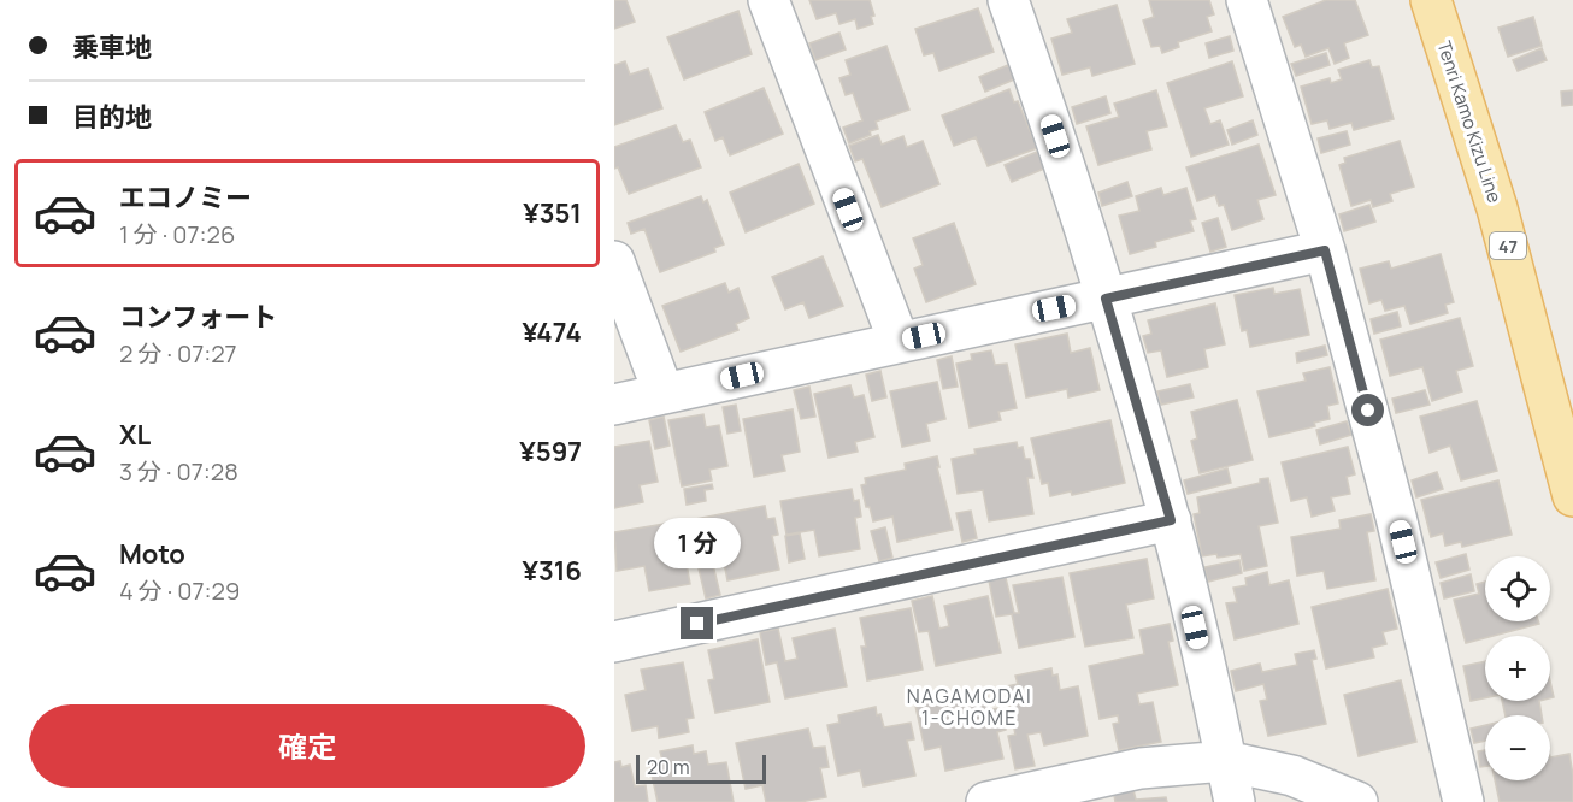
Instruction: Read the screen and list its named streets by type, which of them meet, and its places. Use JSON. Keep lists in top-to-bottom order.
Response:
{
  "streets": {
    "main road": ["Tenri Kamo Kizu Line", "47"]
  },
  "districts": ["NAGAMODAI 1-CHOME"],
  "scale_bar": "20 m",
  "page": {
    "banner": ["乗車地", "目的地"],
    "list": [
      {
        "name": "エコノミー",
        "note": "1 分 · 07:26",
        "value": "¥351"
      },
      {
        "name": "コンフォート",
        "note": "2 分 · 07:27",
        "value": "¥474"
      },
      {
        "name": "XL",
        "note": "3 分 · 07:28",
        "value": "¥597"
      },
      {
        "name": "Moto",
        "note": "4 分 · 07:29",
        "value": "¥316"
      }
    ],
    "bubble": "1 分",
    "map_buttons": ["+", "−"],
    "buttons": "確定",
    "scale": "20 m"
  }
}
